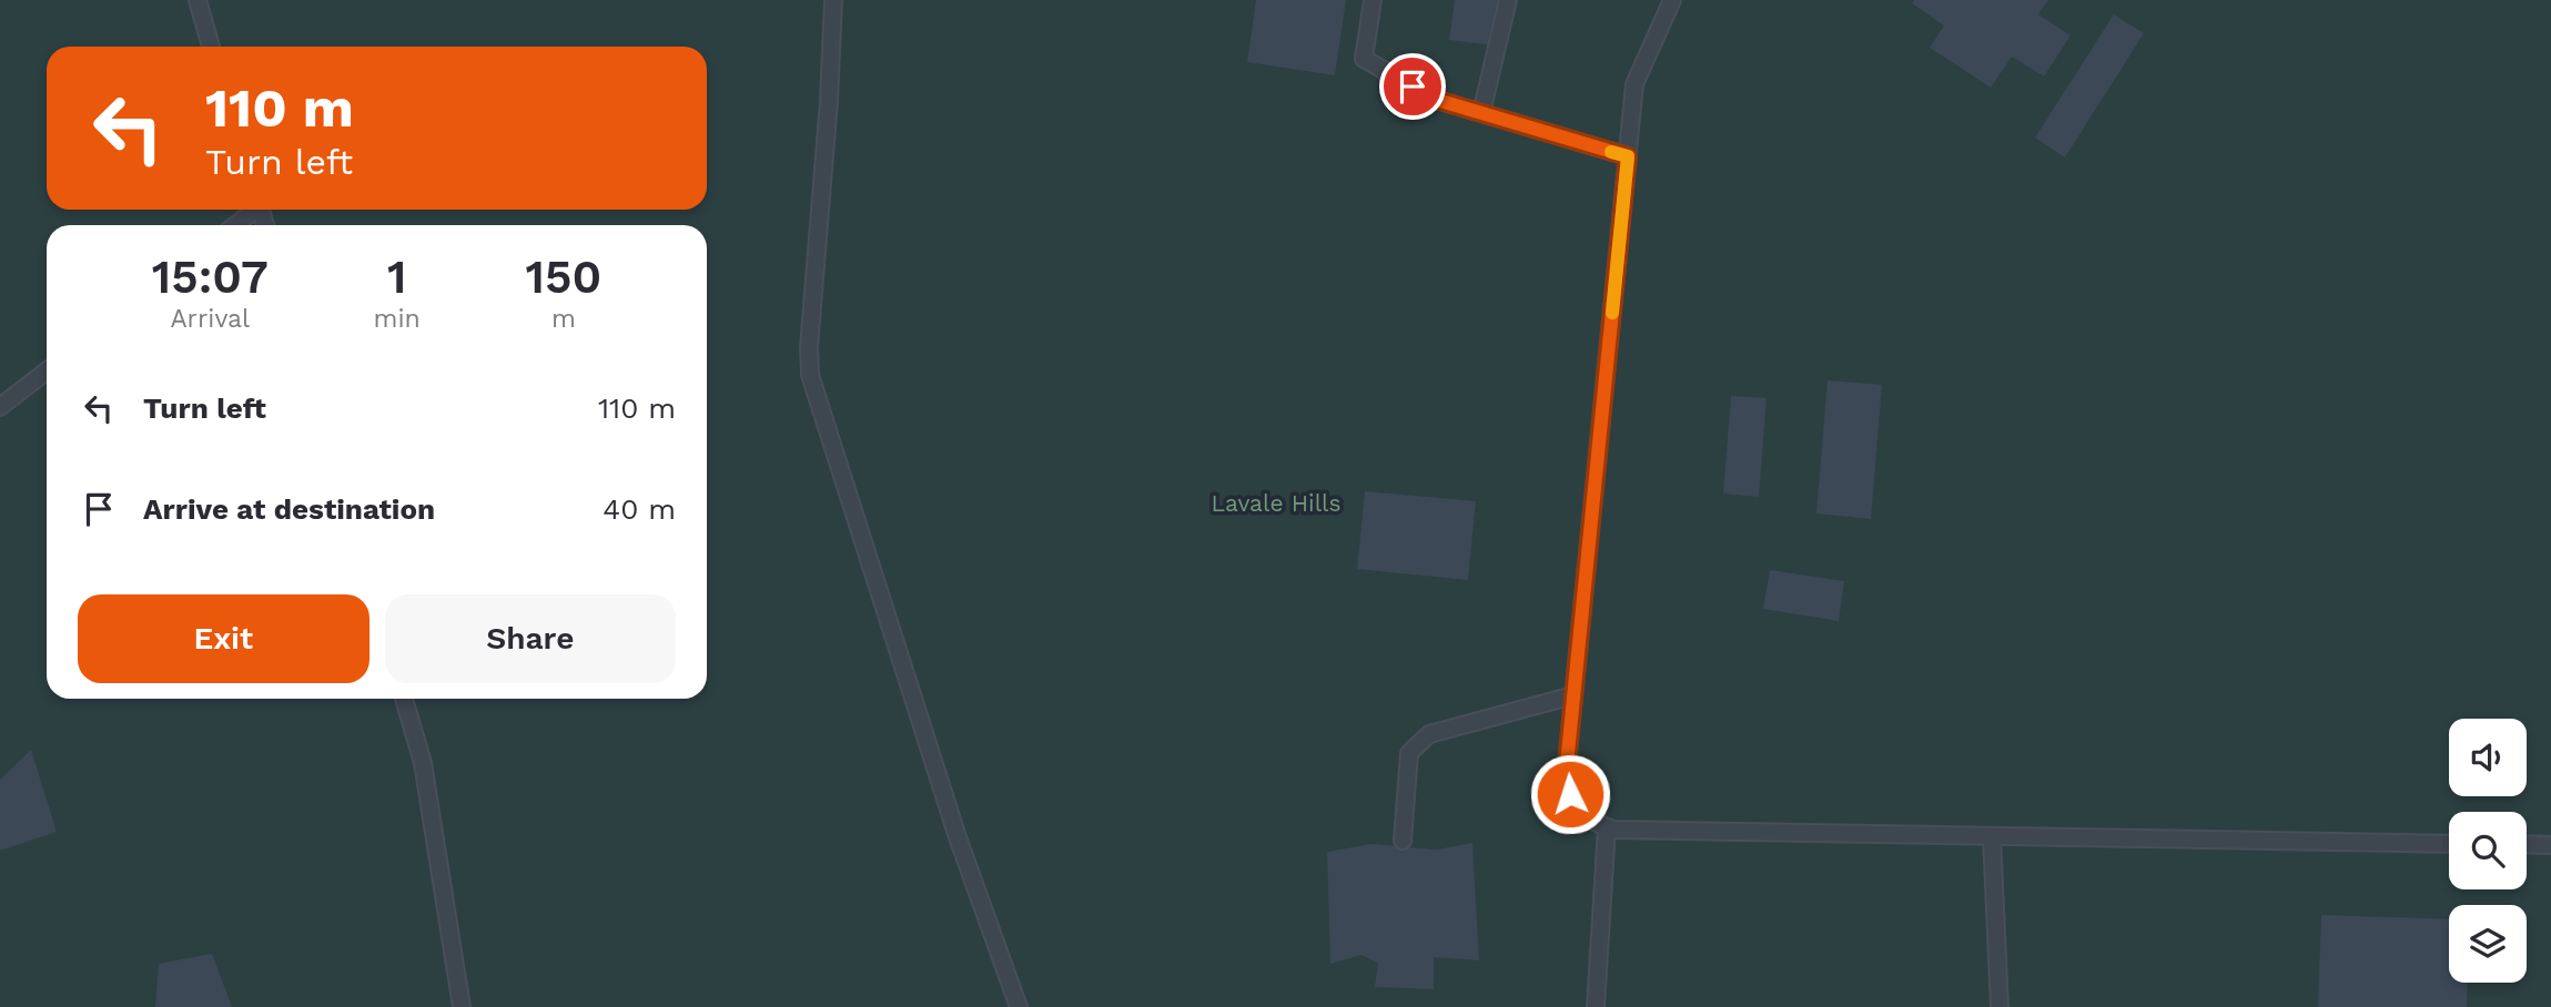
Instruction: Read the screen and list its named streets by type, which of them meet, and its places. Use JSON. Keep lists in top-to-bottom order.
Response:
{
  "parks": ["Lavale Hills"],
  "page": {
    "turn": ["110 m", "Turn left"],
    "eta": [
      "15:07",
      "Arrival",
      "1",
      "min",
      "150",
      "m"
    ],
    "list": [
      {
        "name": "Turn left",
        "value": "110 m"
      },
      {
        "name": "Arrive at destination",
        "value": "40 m"
      }
    ],
    "buttons": ["Exit", "Share"]
  }
}
